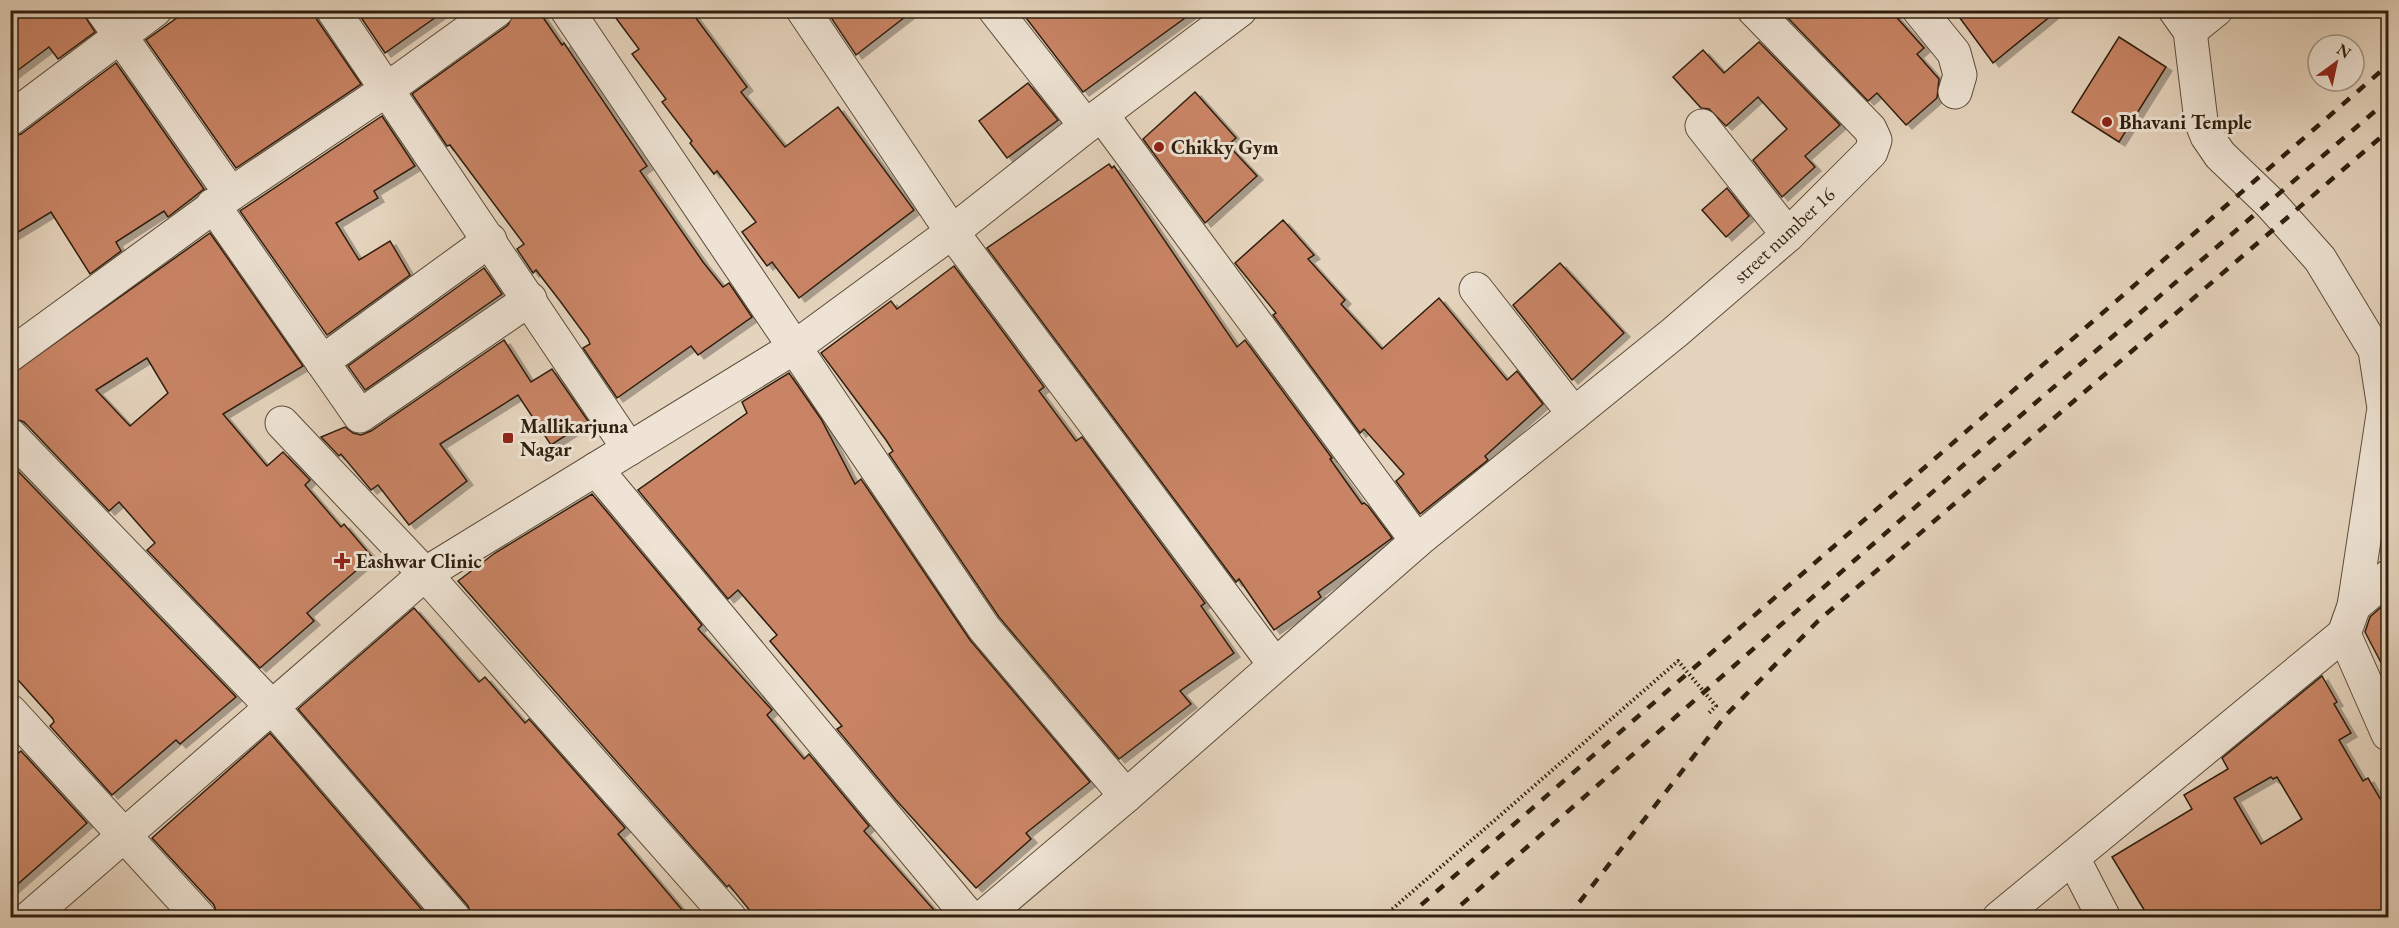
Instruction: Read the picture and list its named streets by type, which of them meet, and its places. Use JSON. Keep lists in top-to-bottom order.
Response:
{
  "streets": {
    "street": ["street number 16"]
  },
  "places": {
    "other": ["Bhavani Temple", "Chikky Gym"],
    "transit": ["Mallikarjuna Nagar"],
    "health": ["Eashwar Clinic"]
  },
  "north": "top right"
}
